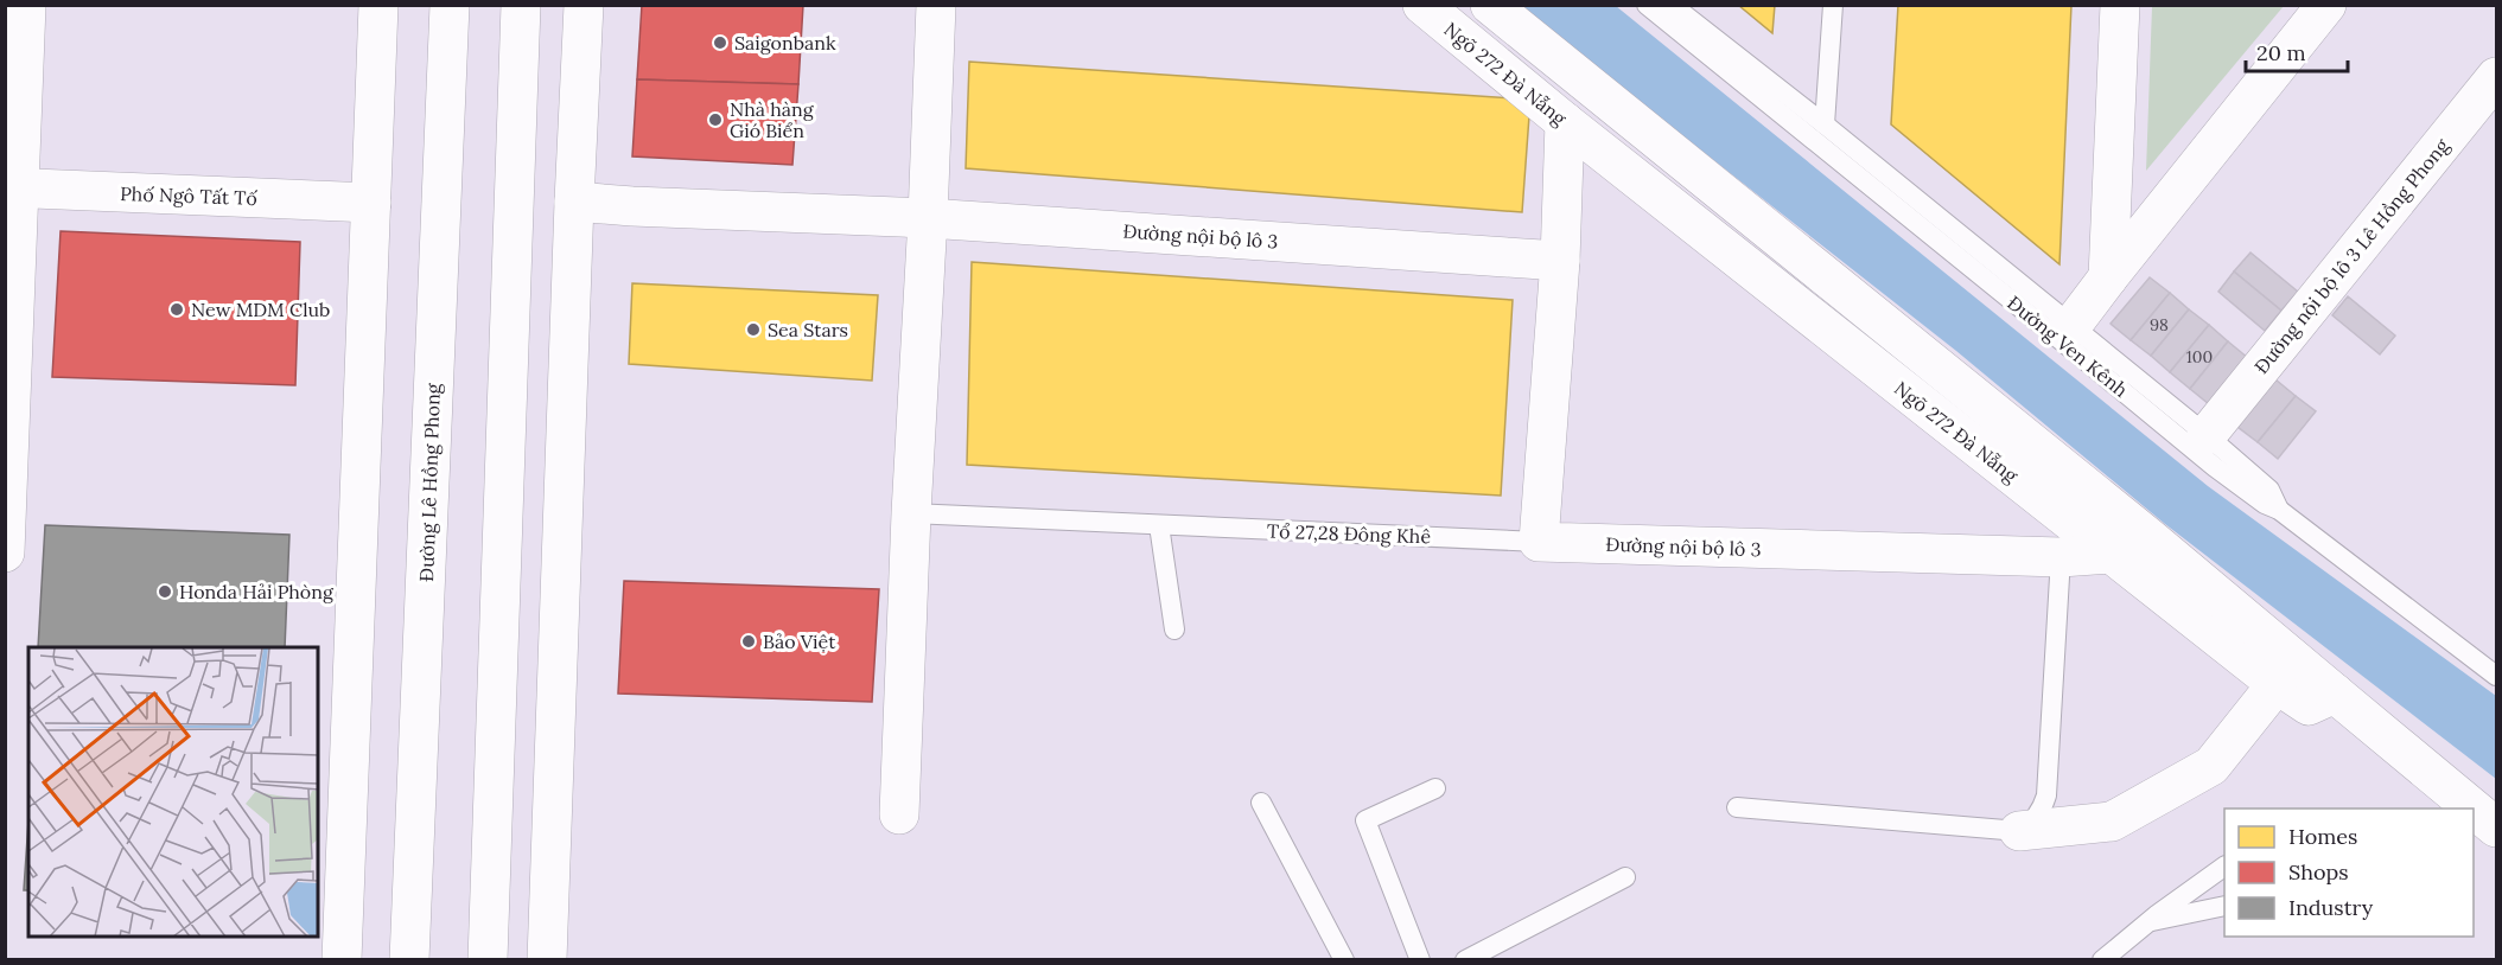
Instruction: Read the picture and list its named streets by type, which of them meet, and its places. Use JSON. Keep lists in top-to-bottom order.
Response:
{
  "streets": {
    "street": [
      "Ngõ 272 Đà Nẵng",
      "Phố Ngô Tất Tố",
      "Đường nội bộ lô 3",
      "Đường nội bộ lô 3 Lê Hồng Phong",
      "Đường Lê Hồng Phong"
    ],
    "lane": ["Đường Ven Kênh", "Tổ 27,28 Đông Khê"]
  },
  "crossings": [
    ["Ngõ 272 Đà Nẵng", "Đường nội bộ lô 3"],
    ["Đường nội bộ lô 3", "Tổ 27,28 Đông Khê"],
    ["Đường nội bộ lô 3 Lê Hồng Phong", "Đường Ven Kênh"]
  ],
  "places": [
    "Saigonbank",
    "Nhà hàng Gió Biển",
    "New MDM Club",
    "Sea Stars",
    "Honda Hải Phòng",
    "Bảo Việt"
  ],
  "house_numbers": ["98", "100"],
  "legend": ["Homes", "Shops", "Industry"],
  "scale_bar": "20 m"
}
